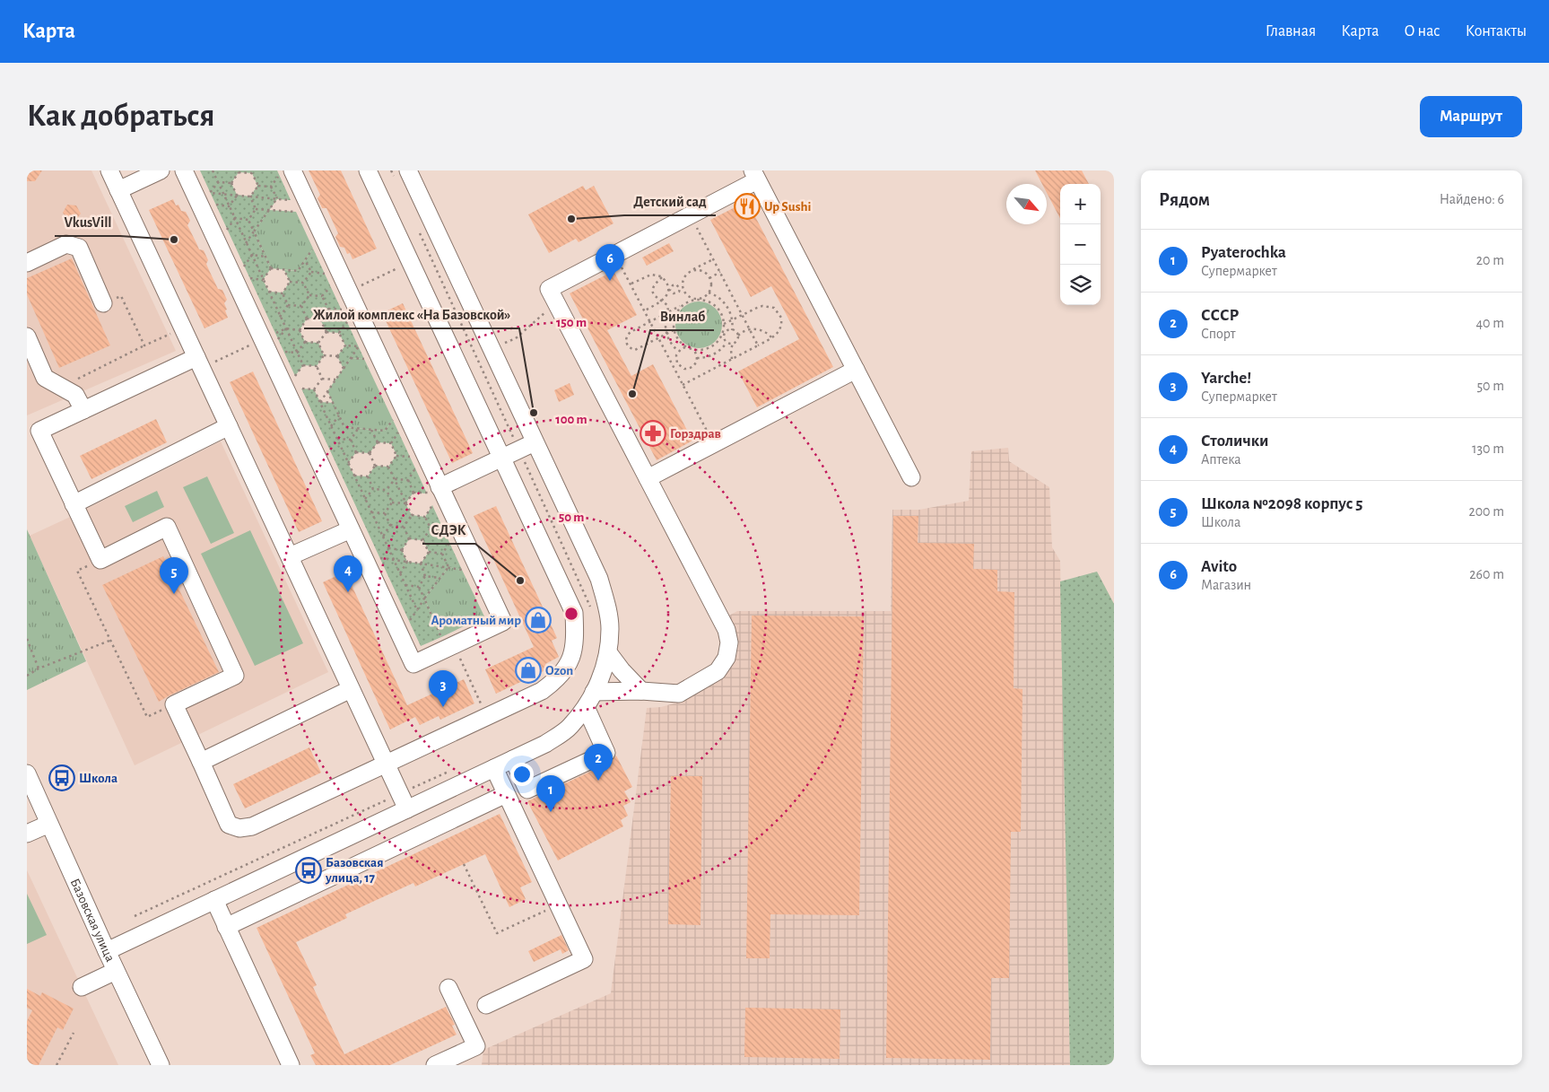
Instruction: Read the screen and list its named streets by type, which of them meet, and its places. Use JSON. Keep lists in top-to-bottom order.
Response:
{
  "streets": {
    "street": ["Базовская улица"]
  },
  "places": {
    "restaurant": ["Up Sushi"],
    "other": [
      "Детский сад",
      "VkusVill",
      "Винлаб",
      "Жилой комплекс «На Базовской»",
      "СДЭК"
    ],
    "pharmacy": ["Горздрав"],
    "shop": ["Ароматный мир", "Ozon"],
    "bus stop": ["Школа", "Базовская улица, 17"]
  },
  "north": "bottom right",
  "page": {
    "header": "Карта",
    "nav": [
      "Главная",
      "Карта",
      "О нас",
      "Контакты"
    ],
    "buttons": "Маршрут",
    "title": "Как добраться",
    "heading": ["Рядом", "Найдено: 6"],
    "map_buttons": ["+", "−"],
    "list": [
      {
        "mark": "1",
        "name": "Pyaterochka",
        "note": "Супермаркет",
        "value": "20 m"
      },
      {
        "mark": "2",
        "name": "СССР",
        "note": "Спорт",
        "value": "40 m"
      },
      {
        "mark": "3",
        "name": "Yarche!",
        "note": "Супермаркет",
        "value": "50 m"
      },
      {
        "mark": "4",
        "name": "Столички",
        "note": "Аптека",
        "value": "130 m"
      },
      {
        "mark": "5",
        "name": "Школа №2098 корпус 5",
        "note": "Школа",
        "value": "200 m"
      },
      {
        "mark": "6",
        "name": "Avito",
        "note": "Магазин",
        "value": "260 m"
      }
    ],
    "pins": [
      "6",
      "4",
      "5",
      "3",
      "2",
      "1"
    ]
  },
  "rings": ["150 m", "100 m", "50 m"]
}
